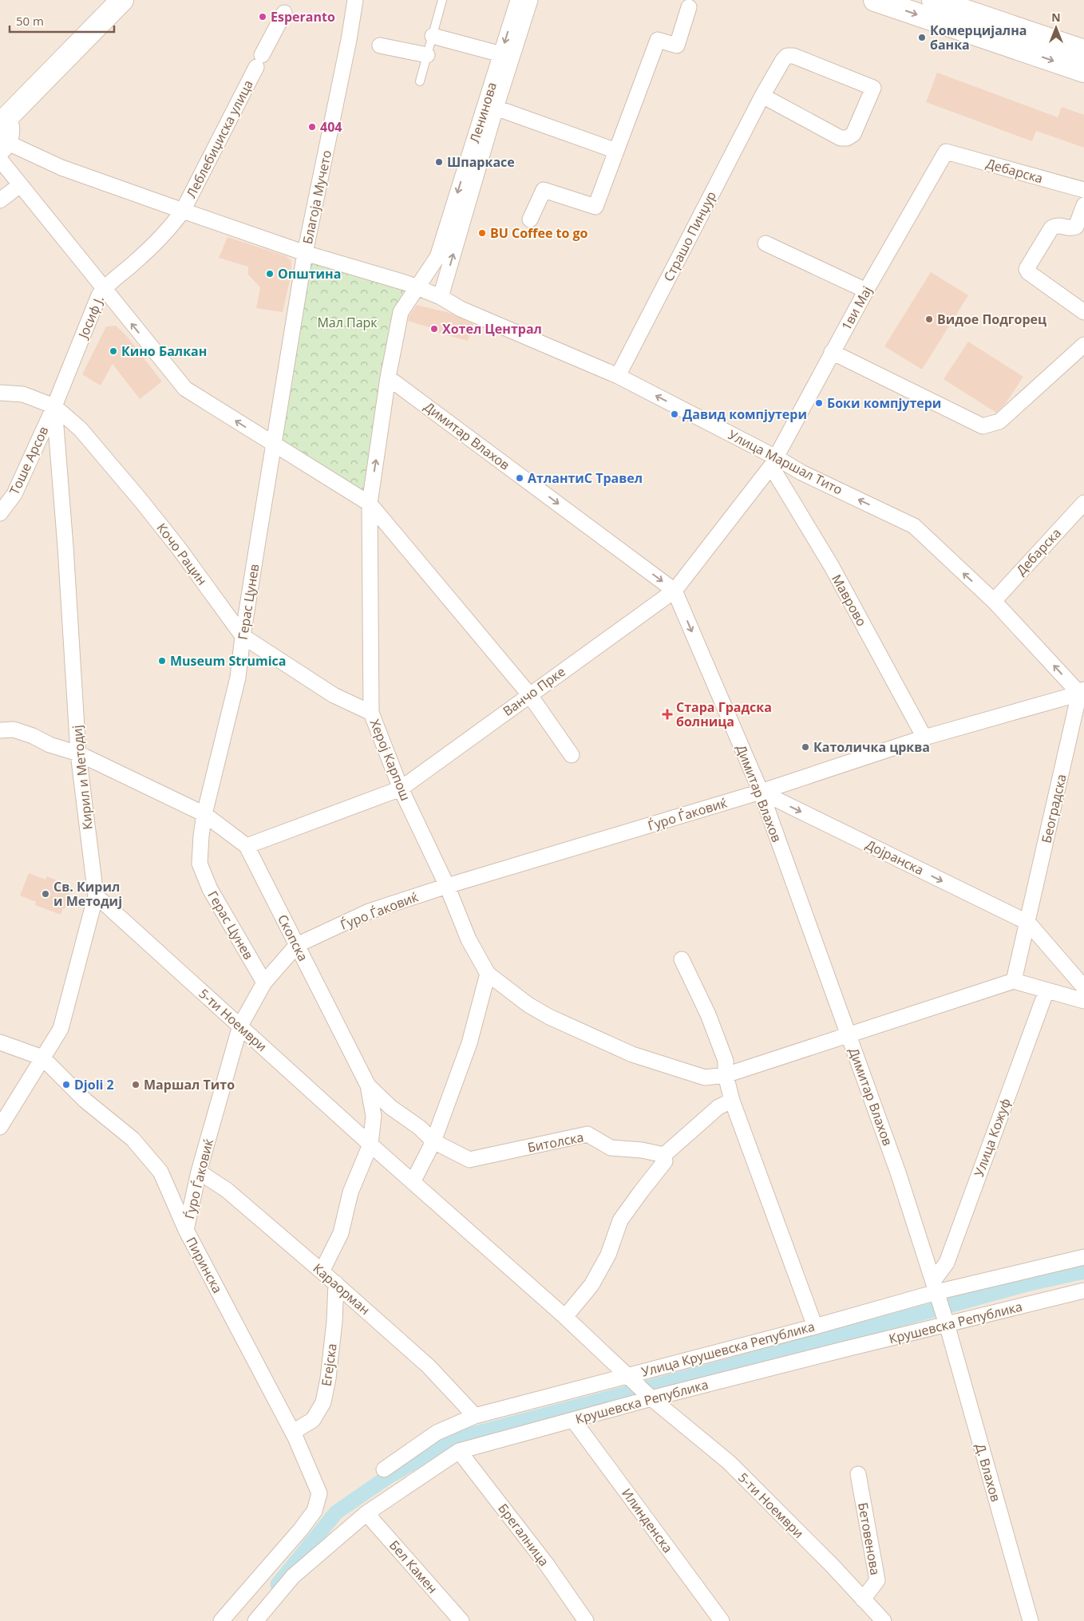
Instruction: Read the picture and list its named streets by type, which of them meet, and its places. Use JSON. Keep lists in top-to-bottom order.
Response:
{
  "streets": {
    "street": [
      "Ленинова",
      "Леблебиџиска улица",
      "Дебарска",
      "Благоја Мучето",
      "Страшо Пинџур",
      "1ви Мај",
      "Јосиф Ј.",
      "Димитар Влахов",
      "Тоше Арсов",
      "Улица Маршал Тито",
      "Кочо Рацин",
      "Маврово",
      "Герас Цунев",
      "Ванчо Прке",
      "Херој Карпош",
      "Кирил и Методиј",
      "Београдска",
      "Ѓуро Ѓаковиќ",
      "Дојранска",
      "Скопска",
      "5-ти Ноември",
      "Улица Кожуф",
      "Битолска",
      "Пиринска",
      "Караорман",
      "Крушевска Република",
      "Улица Крушевска Република",
      "Егејска",
      "Д. Влахов",
      "Илинденска",
      "Брегалница",
      "Бетовенова",
      "Бел Камен"
    ]
  },
  "crossings": [
    ["Ленинова", "Димитар Влахов"],
    ["Ленинова", "Улица Маршал Тито"],
    ["Ленинова", "Херој Карпош"],
    ["Леблебиџиска улица", "Јосиф Ј."],
    ["Леблебиџиска улица", "Улица Маршал Тито"],
    ["Дебарска", "1ви Мај"],
    ["Дебарска", "Улица Маршал Тито"],
    ["Благоја Мучето", "Улица Маршал Тито"],
    ["Благоја Мучето", "Герас Цунев"],
    ["Страшо Пинџур", "Улица Маршал Тито"],
    ["1ви Мај", "Улица Маршал Тито"],
    ["1ви Мај", "Маврово"],
    ["1ви Мај", "Ванчо Прке"],
    ["Јосиф Ј.", "Тоше Арсов"],
    ["Јосиф Ј.", "Кочо Рацин"],
    ["Јосиф Ј.", "Кирил и Методиј"],
    ["Димитар Влахов", "Ванчо Прке"],
    ["Димитар Влахов", "Херој Карпош"],
    ["Димитар Влахов", "Ѓуро Ѓаковиќ"],
    ["Димитар Влахов", "Дојранска"],
    ["Димитар Влахов", "Улица Кожуф"],
    ["Димитар Влахов", "Крушевска Република"],
    ["Димитар Влахов", "Улица Крушевска Република"],
    ["Димитар Влахов", "Д. Влахов"],
    ["Тоше Арсов", "Кочо Рацин"],
    ["Тоше Арсов", "Кирил и Методиј"],
    ["Улица Маршал Тито", "Маврово"],
    ["Улица Маршал Тито", "Герас Цунев"],
    ["Улица Маршал Тито", "Ванчо Прке"],
    ["Улица Маршал Тито", "Београдска"],
    ["Улица Маршал Тито", "Ѓуро Ѓаковиќ"],
    ["Кочо Рацин", "Герас Цунев"],
    ["Кочо Рацин", "Херој Карпош"],
    ["Кочо Рацин", "Кирил и Методиј"],
    ["Маврово", "Ванчо Прке"],
    ["Маврово", "Ѓуро Ѓаковиќ"],
    ["Герас Цунев", "Ѓуро Ѓаковиќ"],
    ["Герас Цунев", "Скопска"],
    ["Ванчо Прке", "Херој Карпош"],
    ["Ванчо Прке", "Скопска"],
    ["Херој Карпош", "Ѓуро Ѓаковиќ"],
    ["Кирил и Методиј", "Скопска"],
    ["Кирил и Методиј", "5-ти Ноември"],
    ["Кирил и Методиј", "Пиринска"],
    ["Београдска", "Ѓуро Ѓаковиќ"],
    ["Београдска", "Дојранска"],
    ["Ѓуро Ѓаковиќ", "Дојранска"],
    ["Ѓуро Ѓаковиќ", "Скопска"],
    ["Ѓуро Ѓаковиќ", "5-ти Ноември"],
    ["Ѓуро Ѓаковиќ", "Пиринска"],
    ["Ѓуро Ѓаковиќ", "Караорман"],
    ["Скопска", "Битолска"],
    ["5-ти Ноември", "Крушевска Република"],
    ["5-ти Ноември", "Улица Крушевска Република"],
    ["5-ти Ноември", "Бетовенова"],
    ["Улица Кожуф", "Улица Крушевска Република"],
    ["Пиринска", "Егејска"],
    ["Караорман", "Улица Крушевска Република"],
    ["Караорман", "Егејска"],
    ["Крушевска Република", "Д. Влахов"],
    ["Крушевска Република", "Илинденска"],
    ["Крушевска Република", "Брегалница"],
    ["Крушевска Република", "Бел Камен"]
  ],
  "one_way": ["Димитар Влахов", "Улица Маршал Тито", "Дојранска"],
  "parks": ["Мал Парк"],
  "places": {
    "other": [
      "Esperanto",
      "Комерцијална банка",
      "404",
      "Шпаркасе",
      "BU Coffee to go",
      "Општина",
      "Видое Подгорец",
      "Хотел Централ",
      "Кино Балкан",
      "Боки компјутери",
      "Давид компјутери",
      "АтлантиС Травел",
      "Museum Strumica",
      "Католичка црква",
      "Св. Кирил и Методиј",
      "Djoli 2",
      "Маршал Тито"
    ],
    "health": ["Стара Градска болница"]
  },
  "scale_bar": "50 m",
  "north": "top"
}
